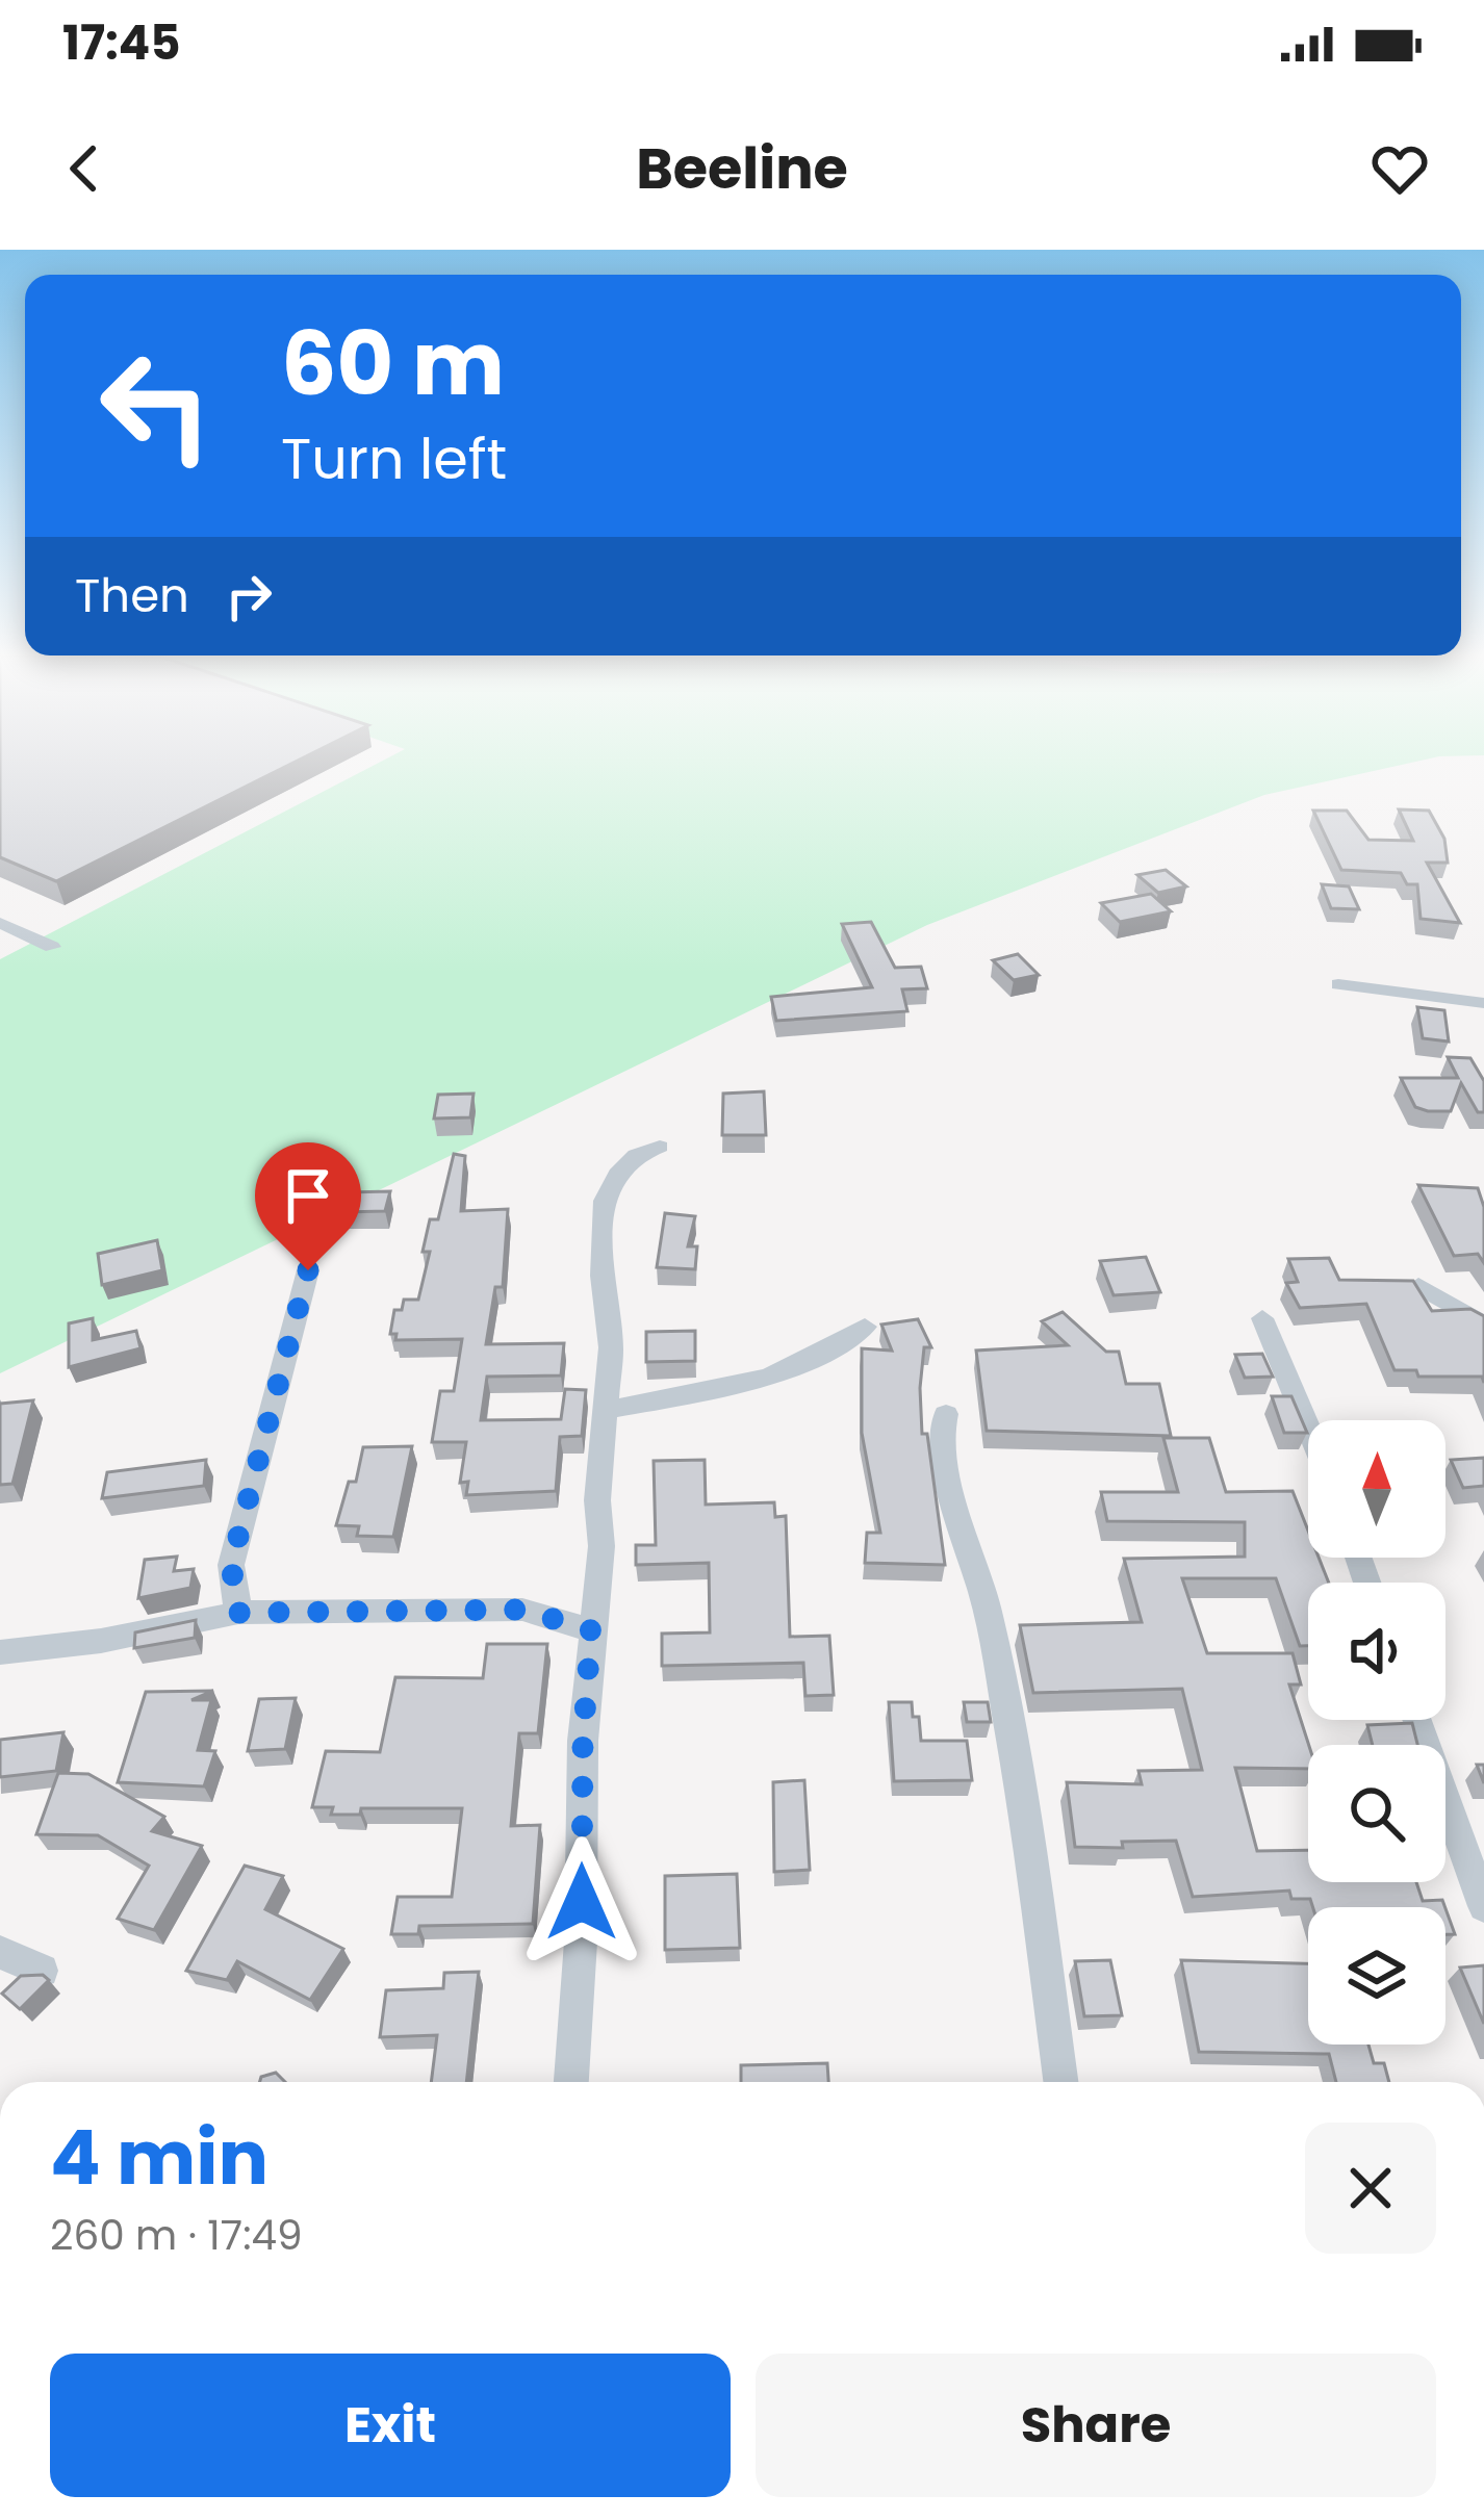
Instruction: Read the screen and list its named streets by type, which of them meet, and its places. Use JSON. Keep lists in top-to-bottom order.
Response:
{
  "north": "top",
  "page": {
    "status": "17:45",
    "header": "Beeline",
    "turn": ["60 m", "Turn left"],
    "then": "Then",
    "heading": ["4 min", "260 m · 17:49"],
    "buttons": ["Exit", "Share"]
  }
}
